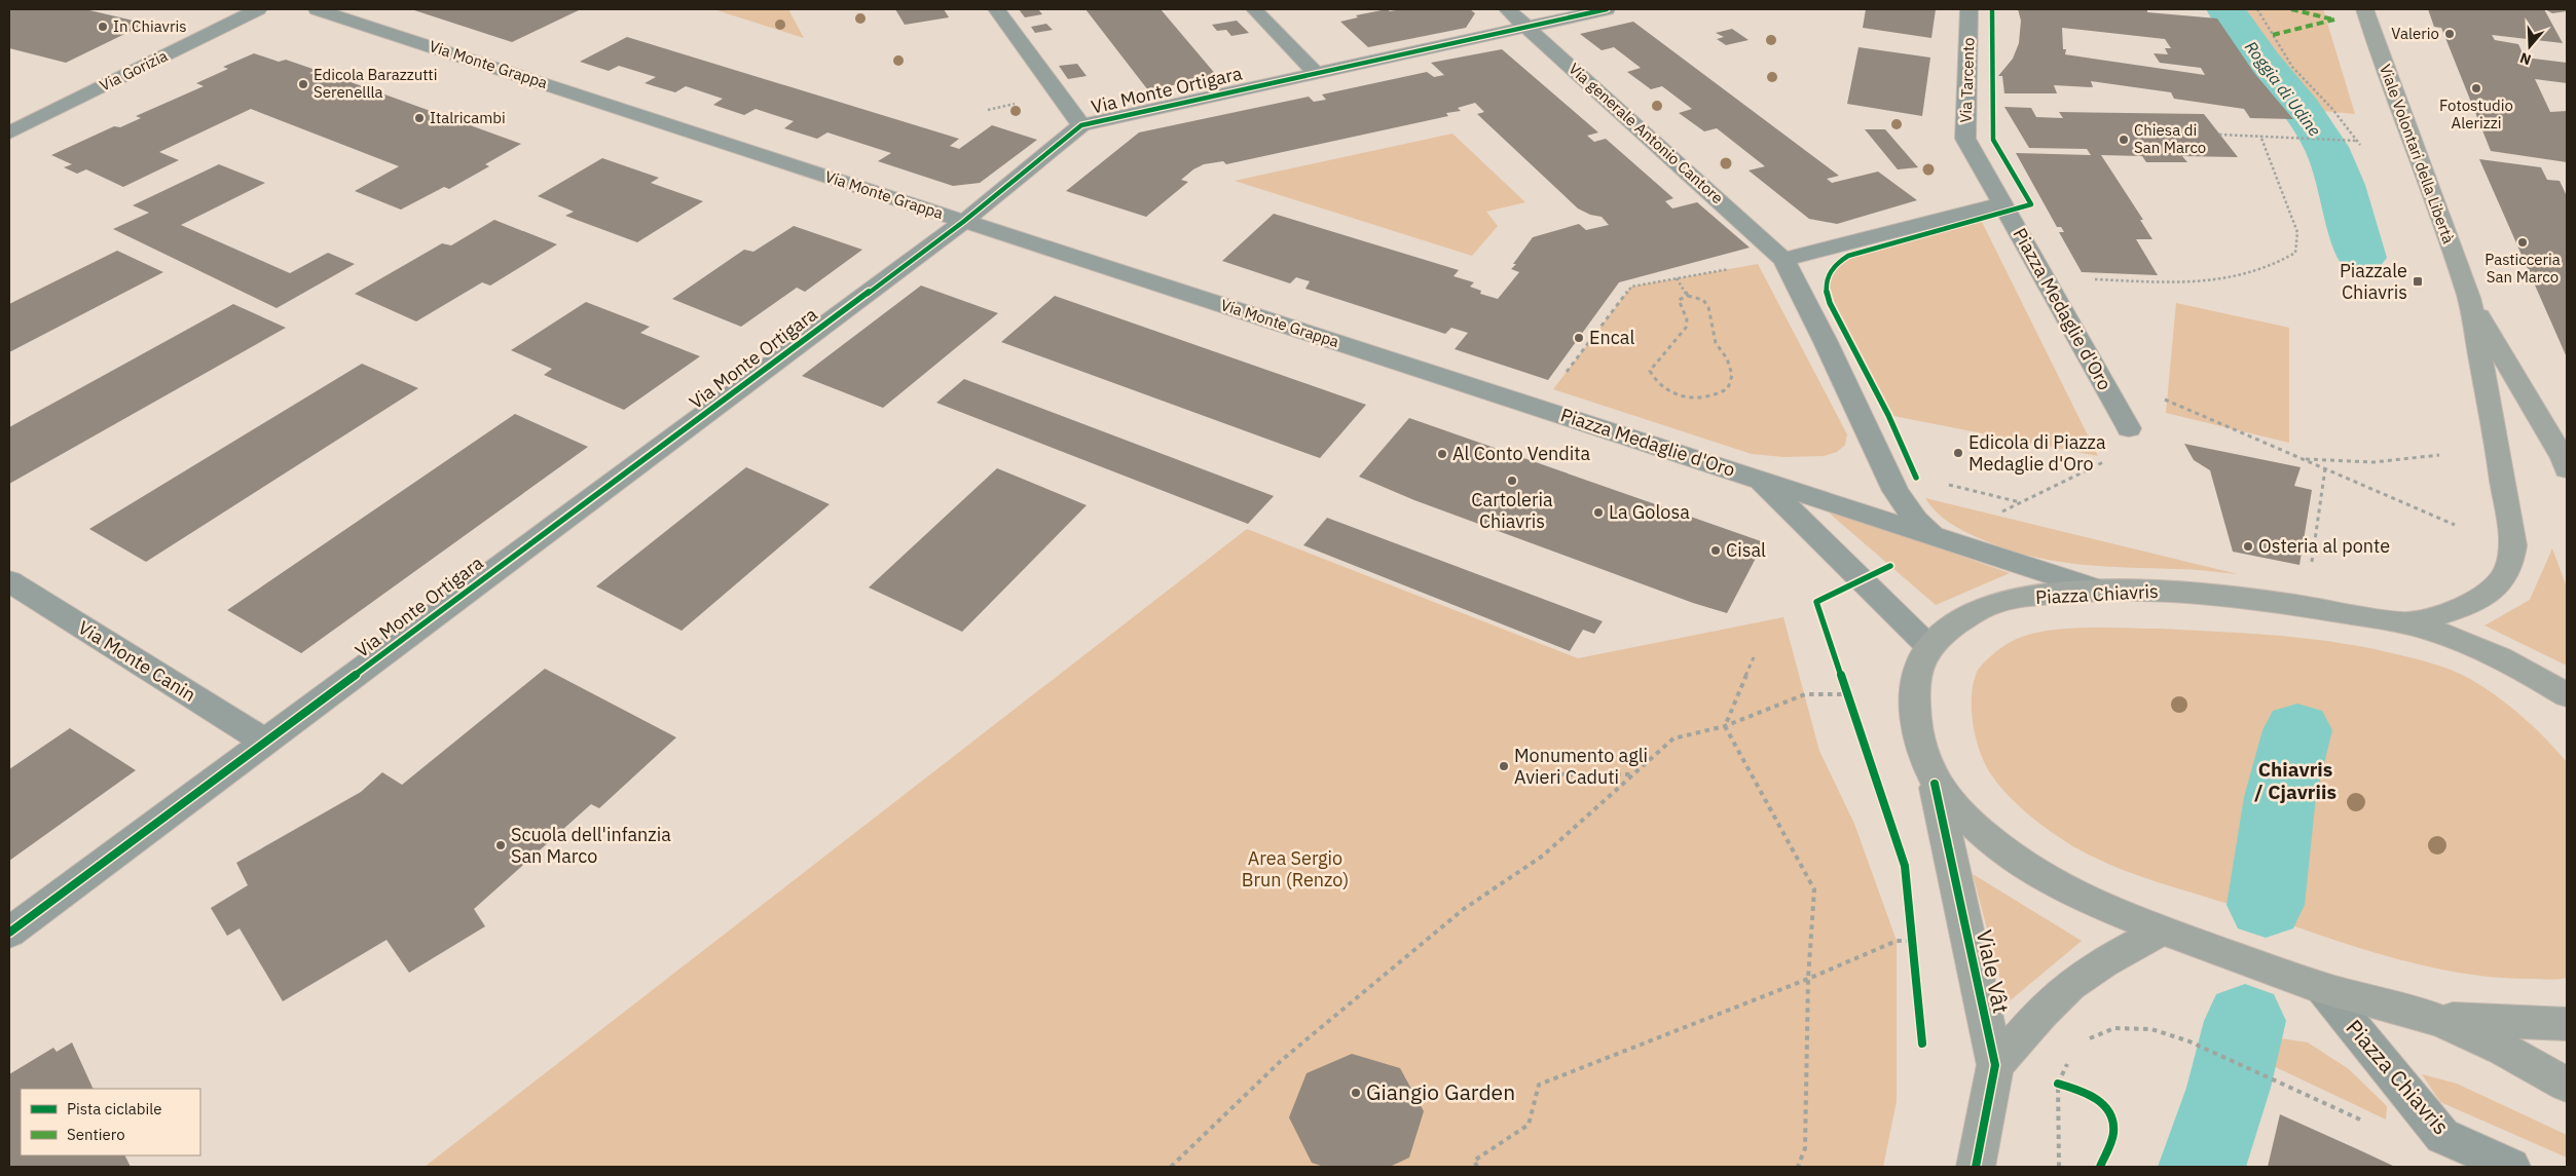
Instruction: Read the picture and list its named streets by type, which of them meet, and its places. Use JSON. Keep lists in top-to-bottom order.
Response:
{
  "streets": {
    "main road": ["Viale Volontari della Libertà", "Piazza Chiavris", "Viale Vât"],
    "street": [
      "Via Monte Grappa",
      "Via Gorizia",
      "Via Tarcento",
      "Via Monte Ortigara",
      "Via generale Antonio Cantore",
      "Piazza Medaglie d'Oro",
      "Via Monte Canin"
    ]
  },
  "crossings": [
    ["Via Monte Grappa", "Via Monte Ortigara"],
    ["Via Monte Grappa", "Piazza Medaglie d'Oro"],
    ["Via Tarcento", "Piazza Medaglie d'Oro"],
    ["Via Monte Ortigara", "Via generale Antonio Cantore"],
    ["Via Monte Ortigara", "Via Monte Canin"],
    ["Via generale Antonio Cantore", "Piazza Medaglie d'Oro"],
    ["Viale Volontari della Libertà", "Piazza Chiavris"],
    ["Piazza Medaglie d'Oro", "Piazza Chiavris"],
    ["Piazza Chiavris", "Viale Vât"]
  ],
  "districts": ["Chiavris / Cjavriis"],
  "water": ["Roggia di Udine"],
  "parks": ["Area Sergio Brun (Renzo)"],
  "places": {
    "other": [
      "In Chiavris",
      "Valerio",
      "Edicola Barazzutti Serenellla",
      "Fotostudio Alerizzi",
      "Italricambi",
      "Chiesa di San Marco",
      "Pasticceria San Marco",
      "Encal",
      "Edicola di Piazza Medaglie d'Oro",
      "Al Conto Vendita",
      "Cartoleria Chiavris",
      "La Golosa",
      "Osteria al ponte",
      "Cisal",
      "Monumento agli Avieri Caduti",
      "Scuola dell'infanzia San Marco",
      "Giangio Garden"
    ],
    "transit": ["Piazzale Chiavris"]
  },
  "legend": ["Pista ciclabile", "Sentiero"],
  "north": "bottom"
}
